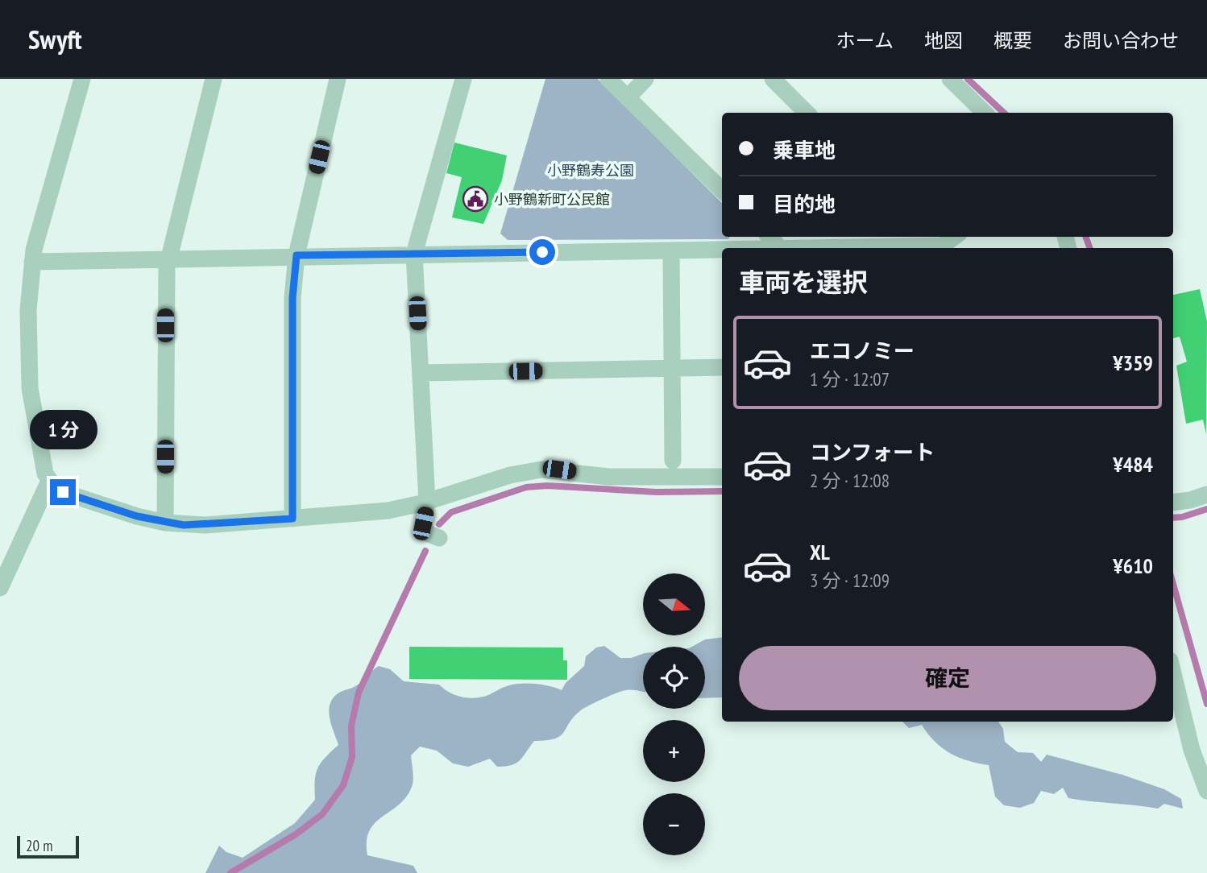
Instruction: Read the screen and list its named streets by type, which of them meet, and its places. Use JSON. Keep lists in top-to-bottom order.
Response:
{
  "parks": ["小野鶴寿公園"],
  "places": {
    "public building": ["小野鶴新町公民館"]
  },
  "scale_bar": "20 m",
  "north": "right",
  "page": {
    "header": "Swyft",
    "nav": [
      "ホーム",
      "地図",
      "概要",
      "お問い合わせ"
    ],
    "banner": ["乗車地", "目的地"],
    "heading": "車両を選択",
    "list": [
      {
        "name": "エコノミー",
        "note": "1 分 · 12:07",
        "value": "¥359"
      },
      {
        "name": "コンフォート",
        "note": "2 分 · 12:08",
        "value": "¥484"
      },
      {
        "name": "XL",
        "note": "3 分 · 12:09",
        "value": "¥610"
      }
    ],
    "bubble": "1 分",
    "map_buttons": ["+", "−"],
    "buttons": "確定",
    "scale": "20 m"
  }
}
